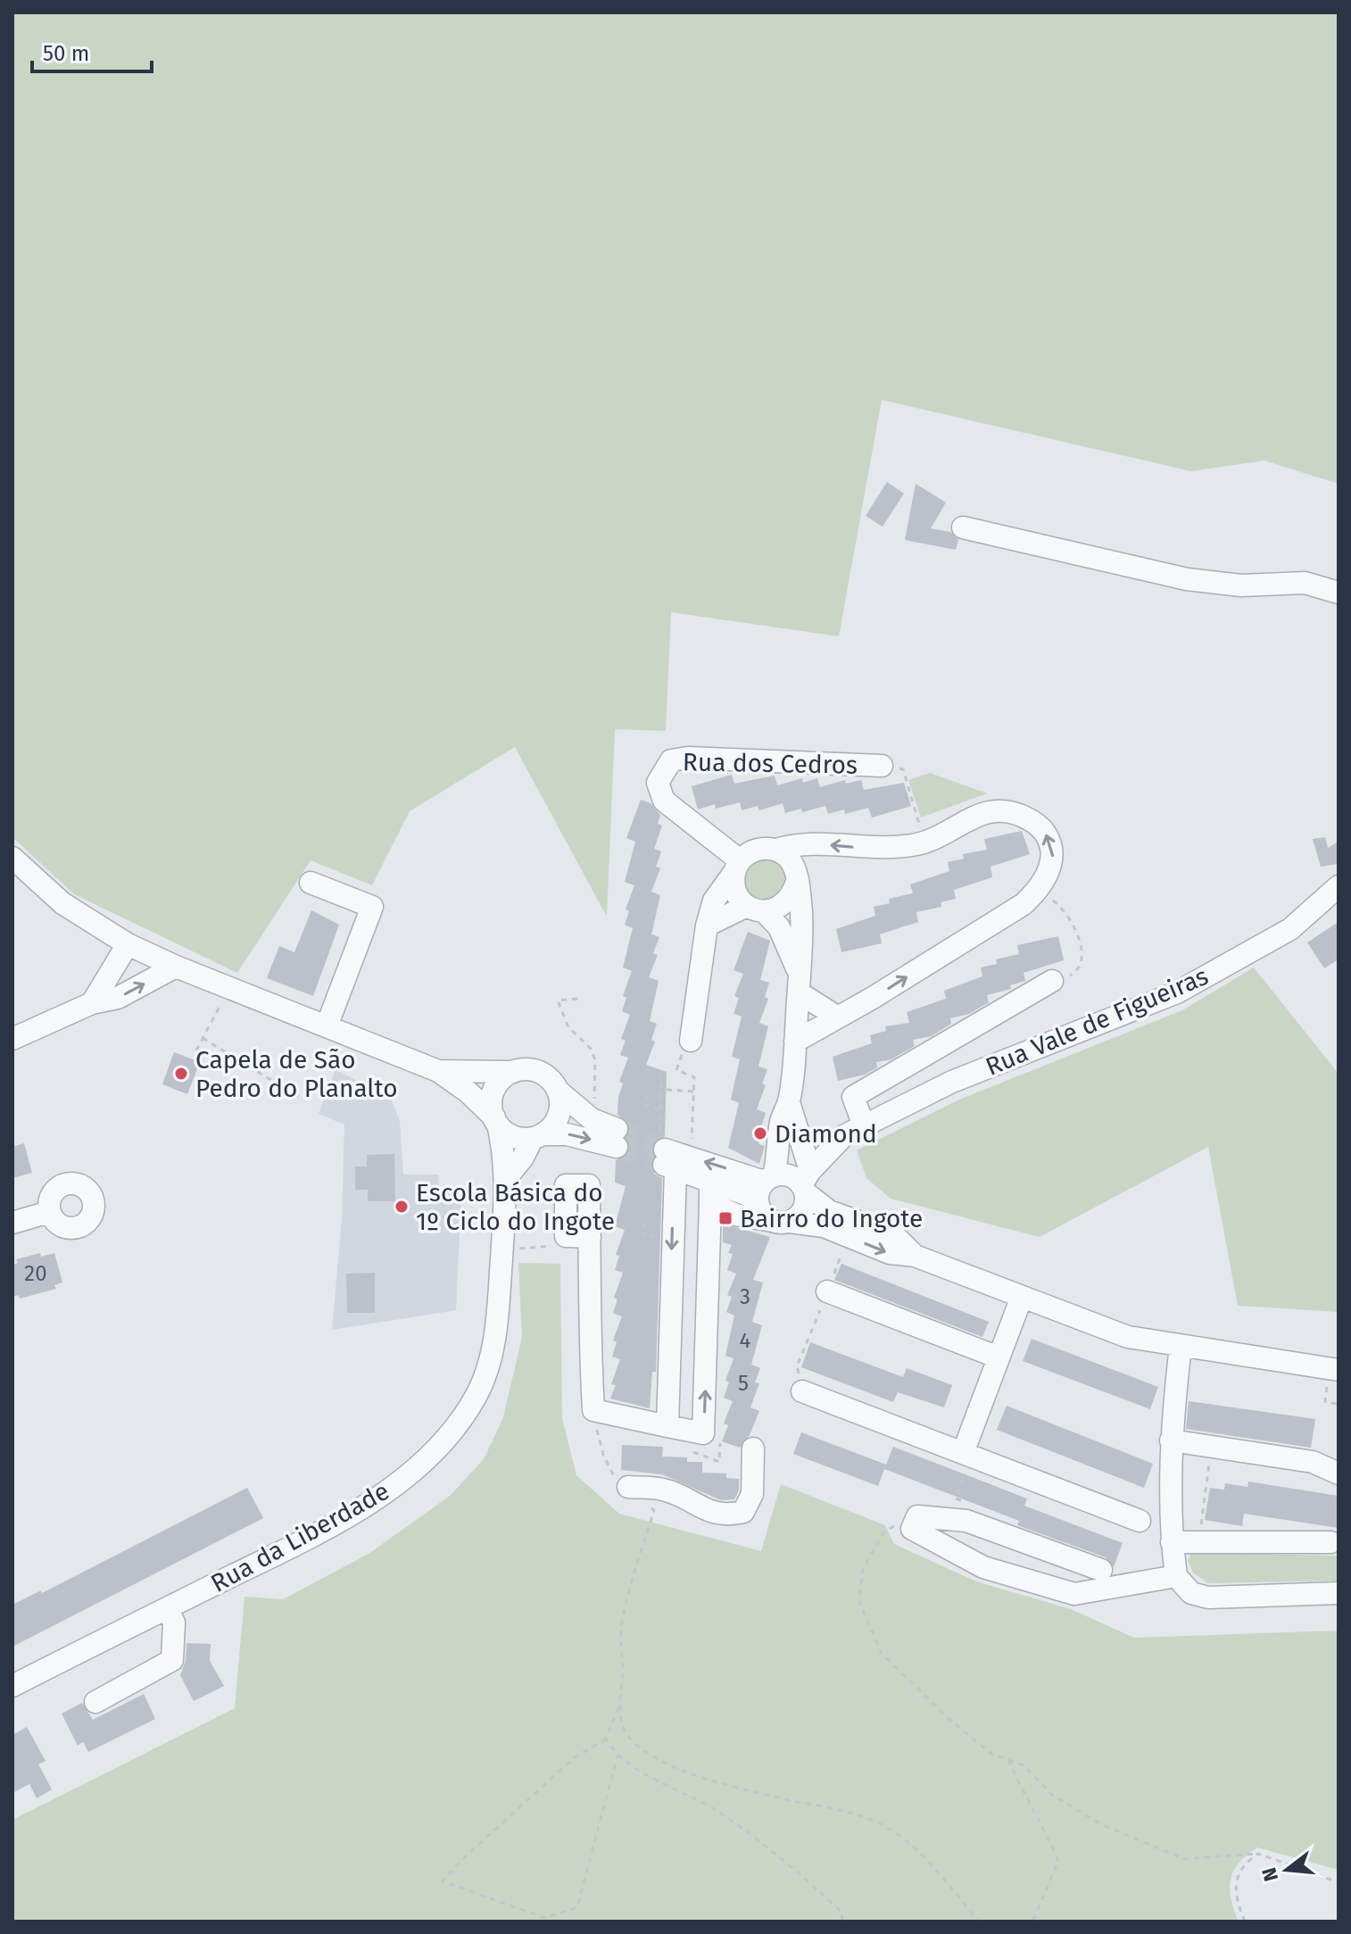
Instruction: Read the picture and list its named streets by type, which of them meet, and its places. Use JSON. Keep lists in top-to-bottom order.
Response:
{
  "streets": {
    "street": ["Rua dos Cedros", "Rua Vale de Figueiras", "Rua da Liberdade"]
  },
  "places": {
    "other": ["Capela de São Pedro do Planalto", "Diamond", "Escola Básica do 1º Ciclo do Ingote"],
    "transit": ["Bairro do Ingote"]
  },
  "house_numbers": [
    "20",
    "3",
    "4",
    "5"
  ],
  "scale_bar": "50 m",
  "north": "left"
}
